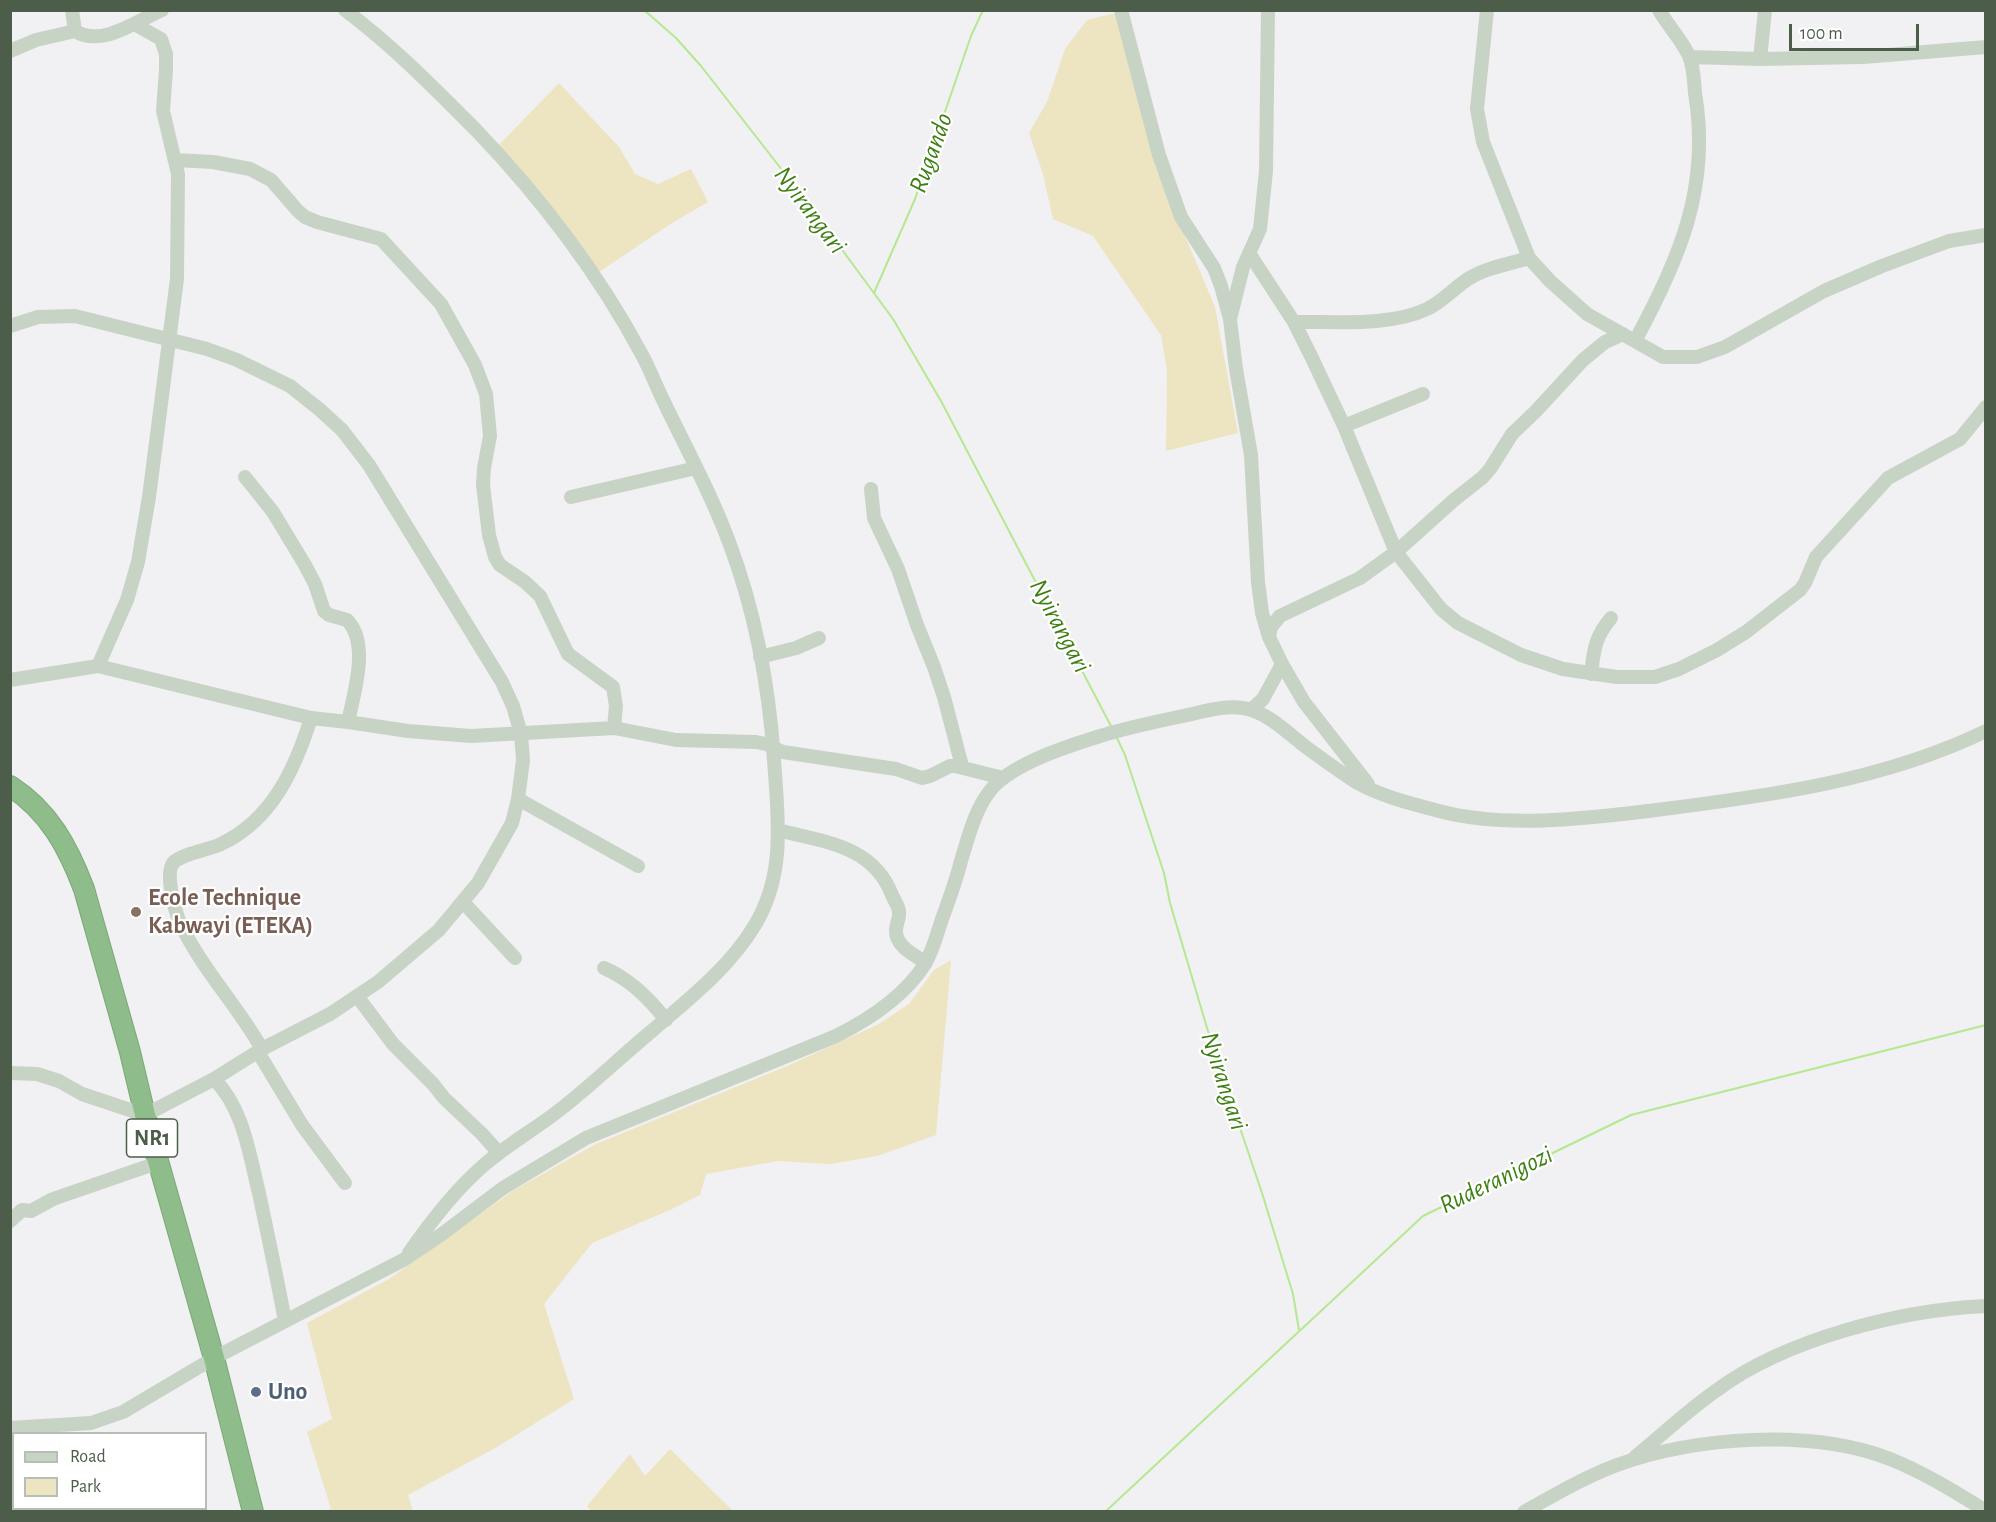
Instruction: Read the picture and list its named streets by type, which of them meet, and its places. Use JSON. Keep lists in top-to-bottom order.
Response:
{
  "streets": {
    "highway": ["NR1"]
  },
  "water": ["Rugando", "Nyirangari", "Ruderanigozi"],
  "places": ["Ecole Technique Kabwayi (ETEKA)", "Uno"],
  "legend": ["Road", "Park"],
  "scale_bar": "100 m"
}
